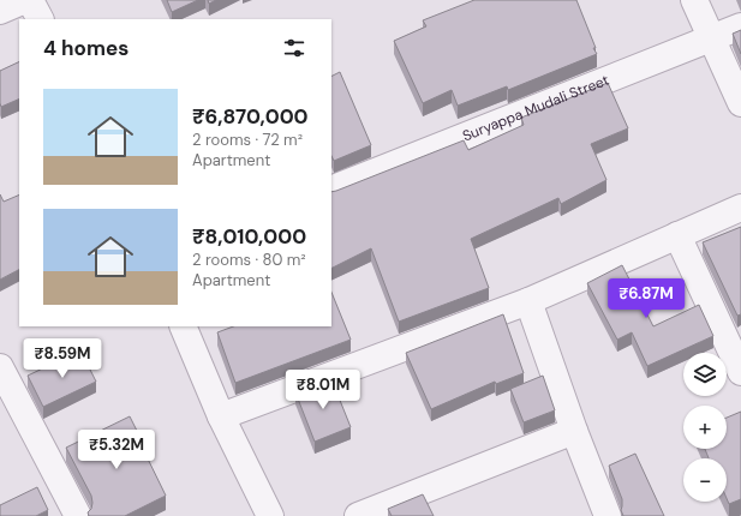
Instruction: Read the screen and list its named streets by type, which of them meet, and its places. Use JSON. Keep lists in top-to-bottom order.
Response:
{
  "streets": {
    "street": ["Suryappa Mudali Street"]
  },
  "page": {
    "heading": "4 homes",
    "list": [
      {
        "name": "₹6,870,000",
        "note": "2 rooms · 72 m² · Apartment"
      },
      {
        "name": "₹8,010,000",
        "note": "2 rooms · 80 m² · Apartment"
      }
    ],
    "price": [
      "₹6.87M",
      "₹8.59M",
      "₹8.01M",
      "₹5.32M"
    ],
    "map_buttons": ["+", "−"]
  }
}
